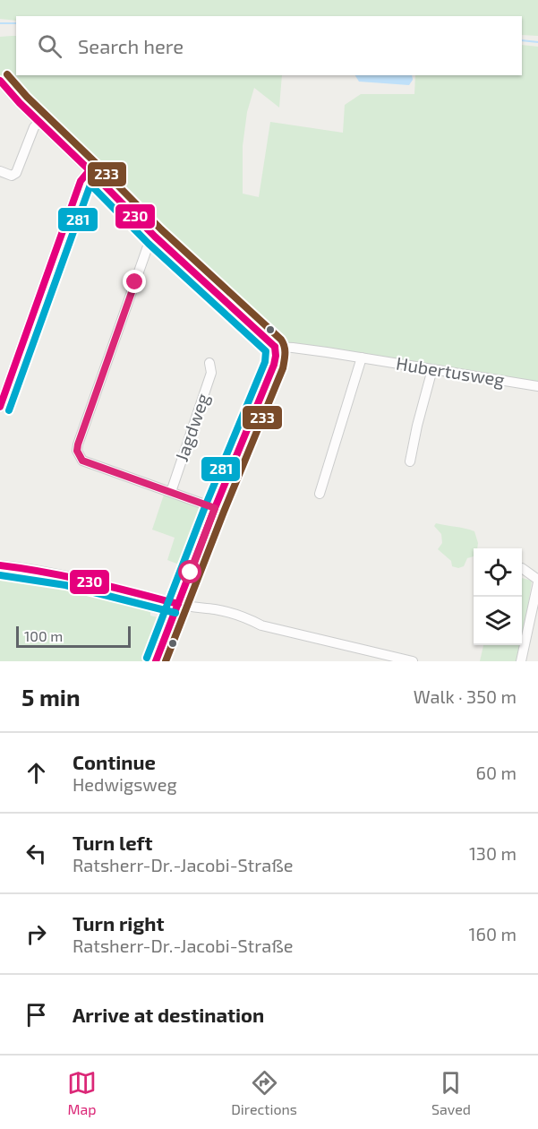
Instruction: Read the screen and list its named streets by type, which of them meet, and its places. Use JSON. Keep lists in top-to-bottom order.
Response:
{
  "streets": {
    "street": ["Hubertusweg", "Jagdweg"]
  },
  "lines": ["transit line 233", "transit line 230", "transit line 281"],
  "scale_bar": "100 m",
  "page": {
    "search": "Search here",
    "scale": "100 m",
    "heading": ["5 min", "Walk · 350 m"],
    "list": [
      ["Continue", "Hedwigsweg", "60 m"],
      ["Turn left", "Ratsherr-Dr.-Jacobi-Straße", "130 m"],
      ["Turn right", "Ratsherr-Dr.-Jacobi-Straße", "160 m"],
      "Arrive at destination"
    ],
    "nav": ["Map", "Directions", "Saved"]
  }
}
